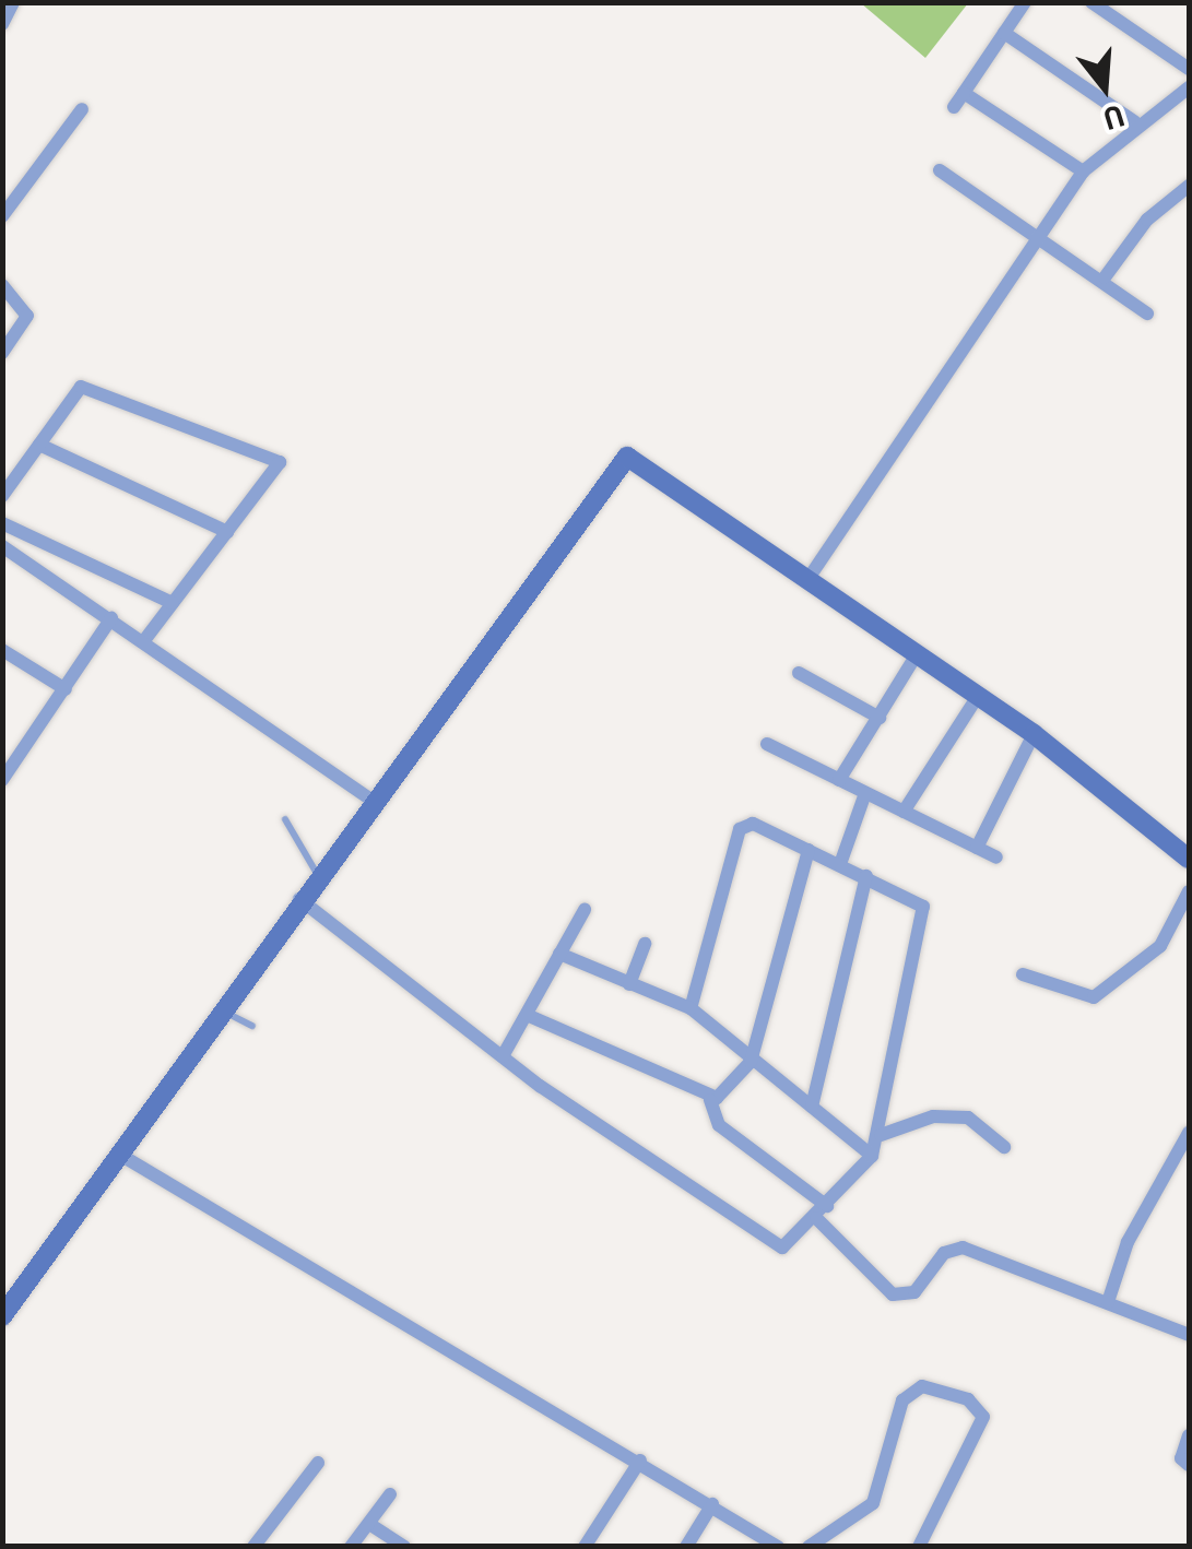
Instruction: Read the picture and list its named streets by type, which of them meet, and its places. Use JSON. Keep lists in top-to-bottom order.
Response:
{
  "north": "bottom"
}
